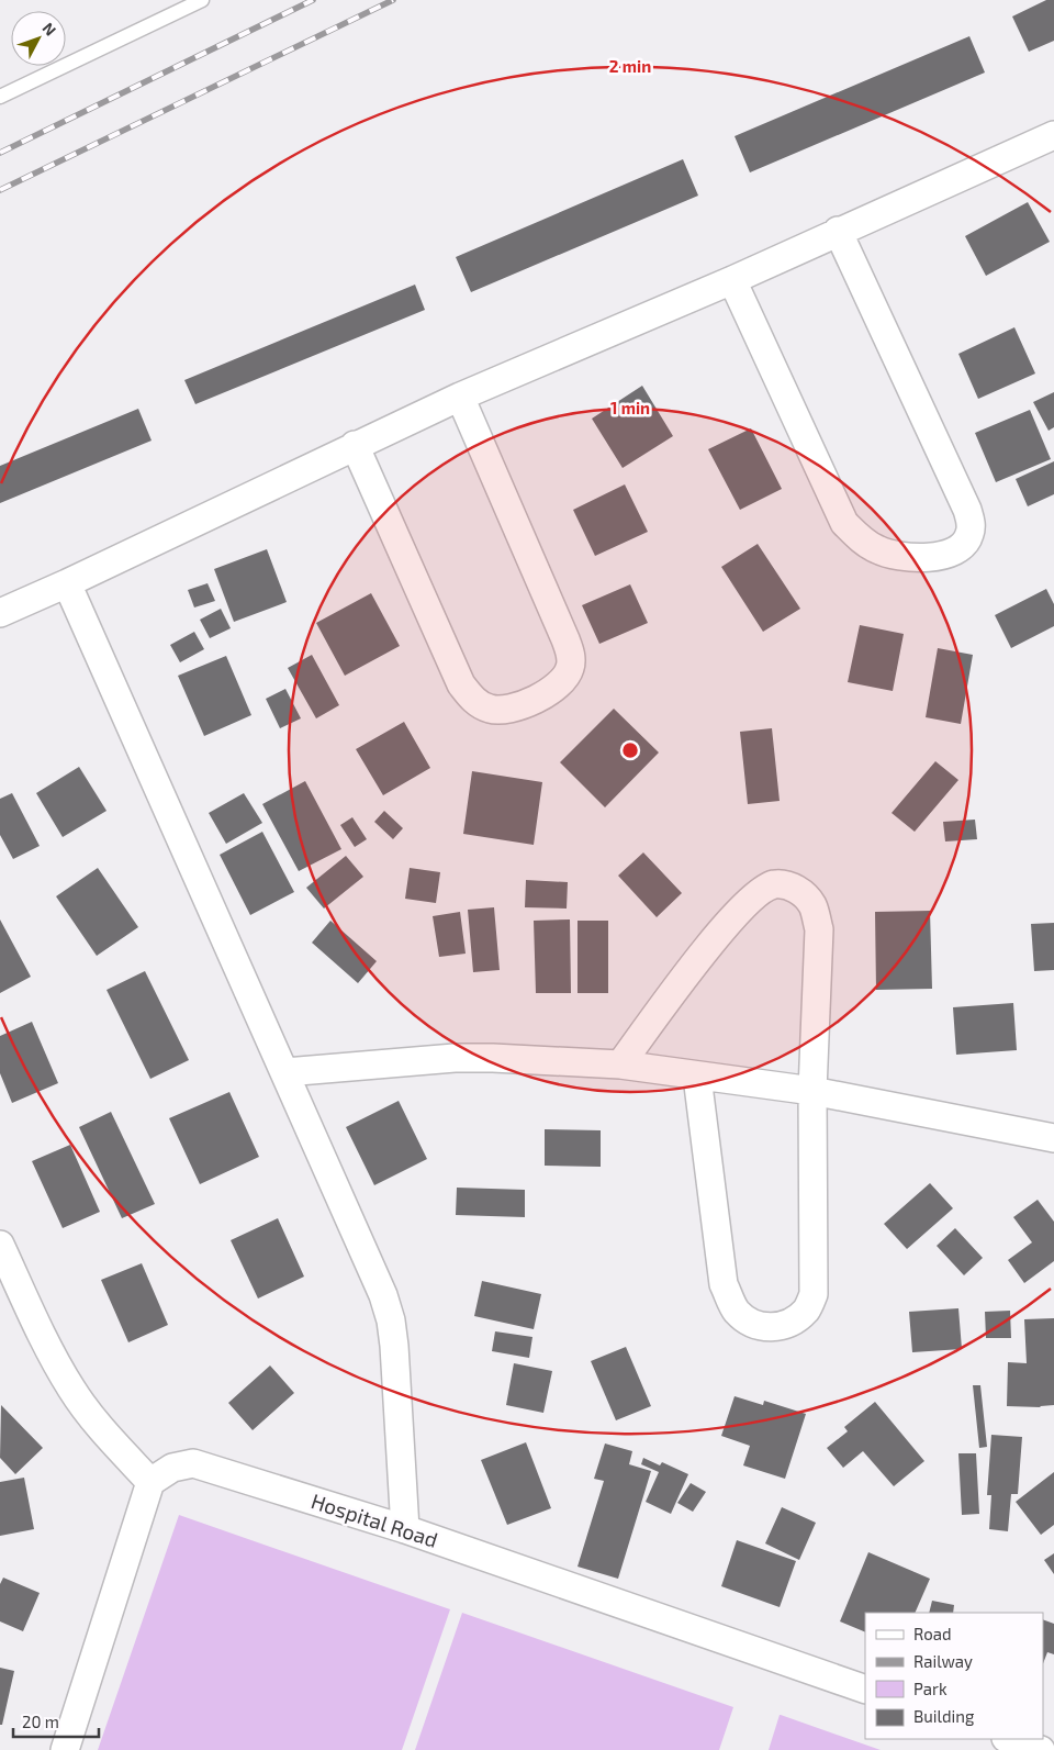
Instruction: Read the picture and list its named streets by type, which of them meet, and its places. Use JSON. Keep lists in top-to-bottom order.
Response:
{
  "streets": {
    "street": ["Hospital Road"]
  },
  "legend": [
    "Road",
    "Railway",
    "Park",
    "Building"
  ],
  "scale_bar": "20 m",
  "north": "top right",
  "rings": ["2 min", "1 min"]
}
